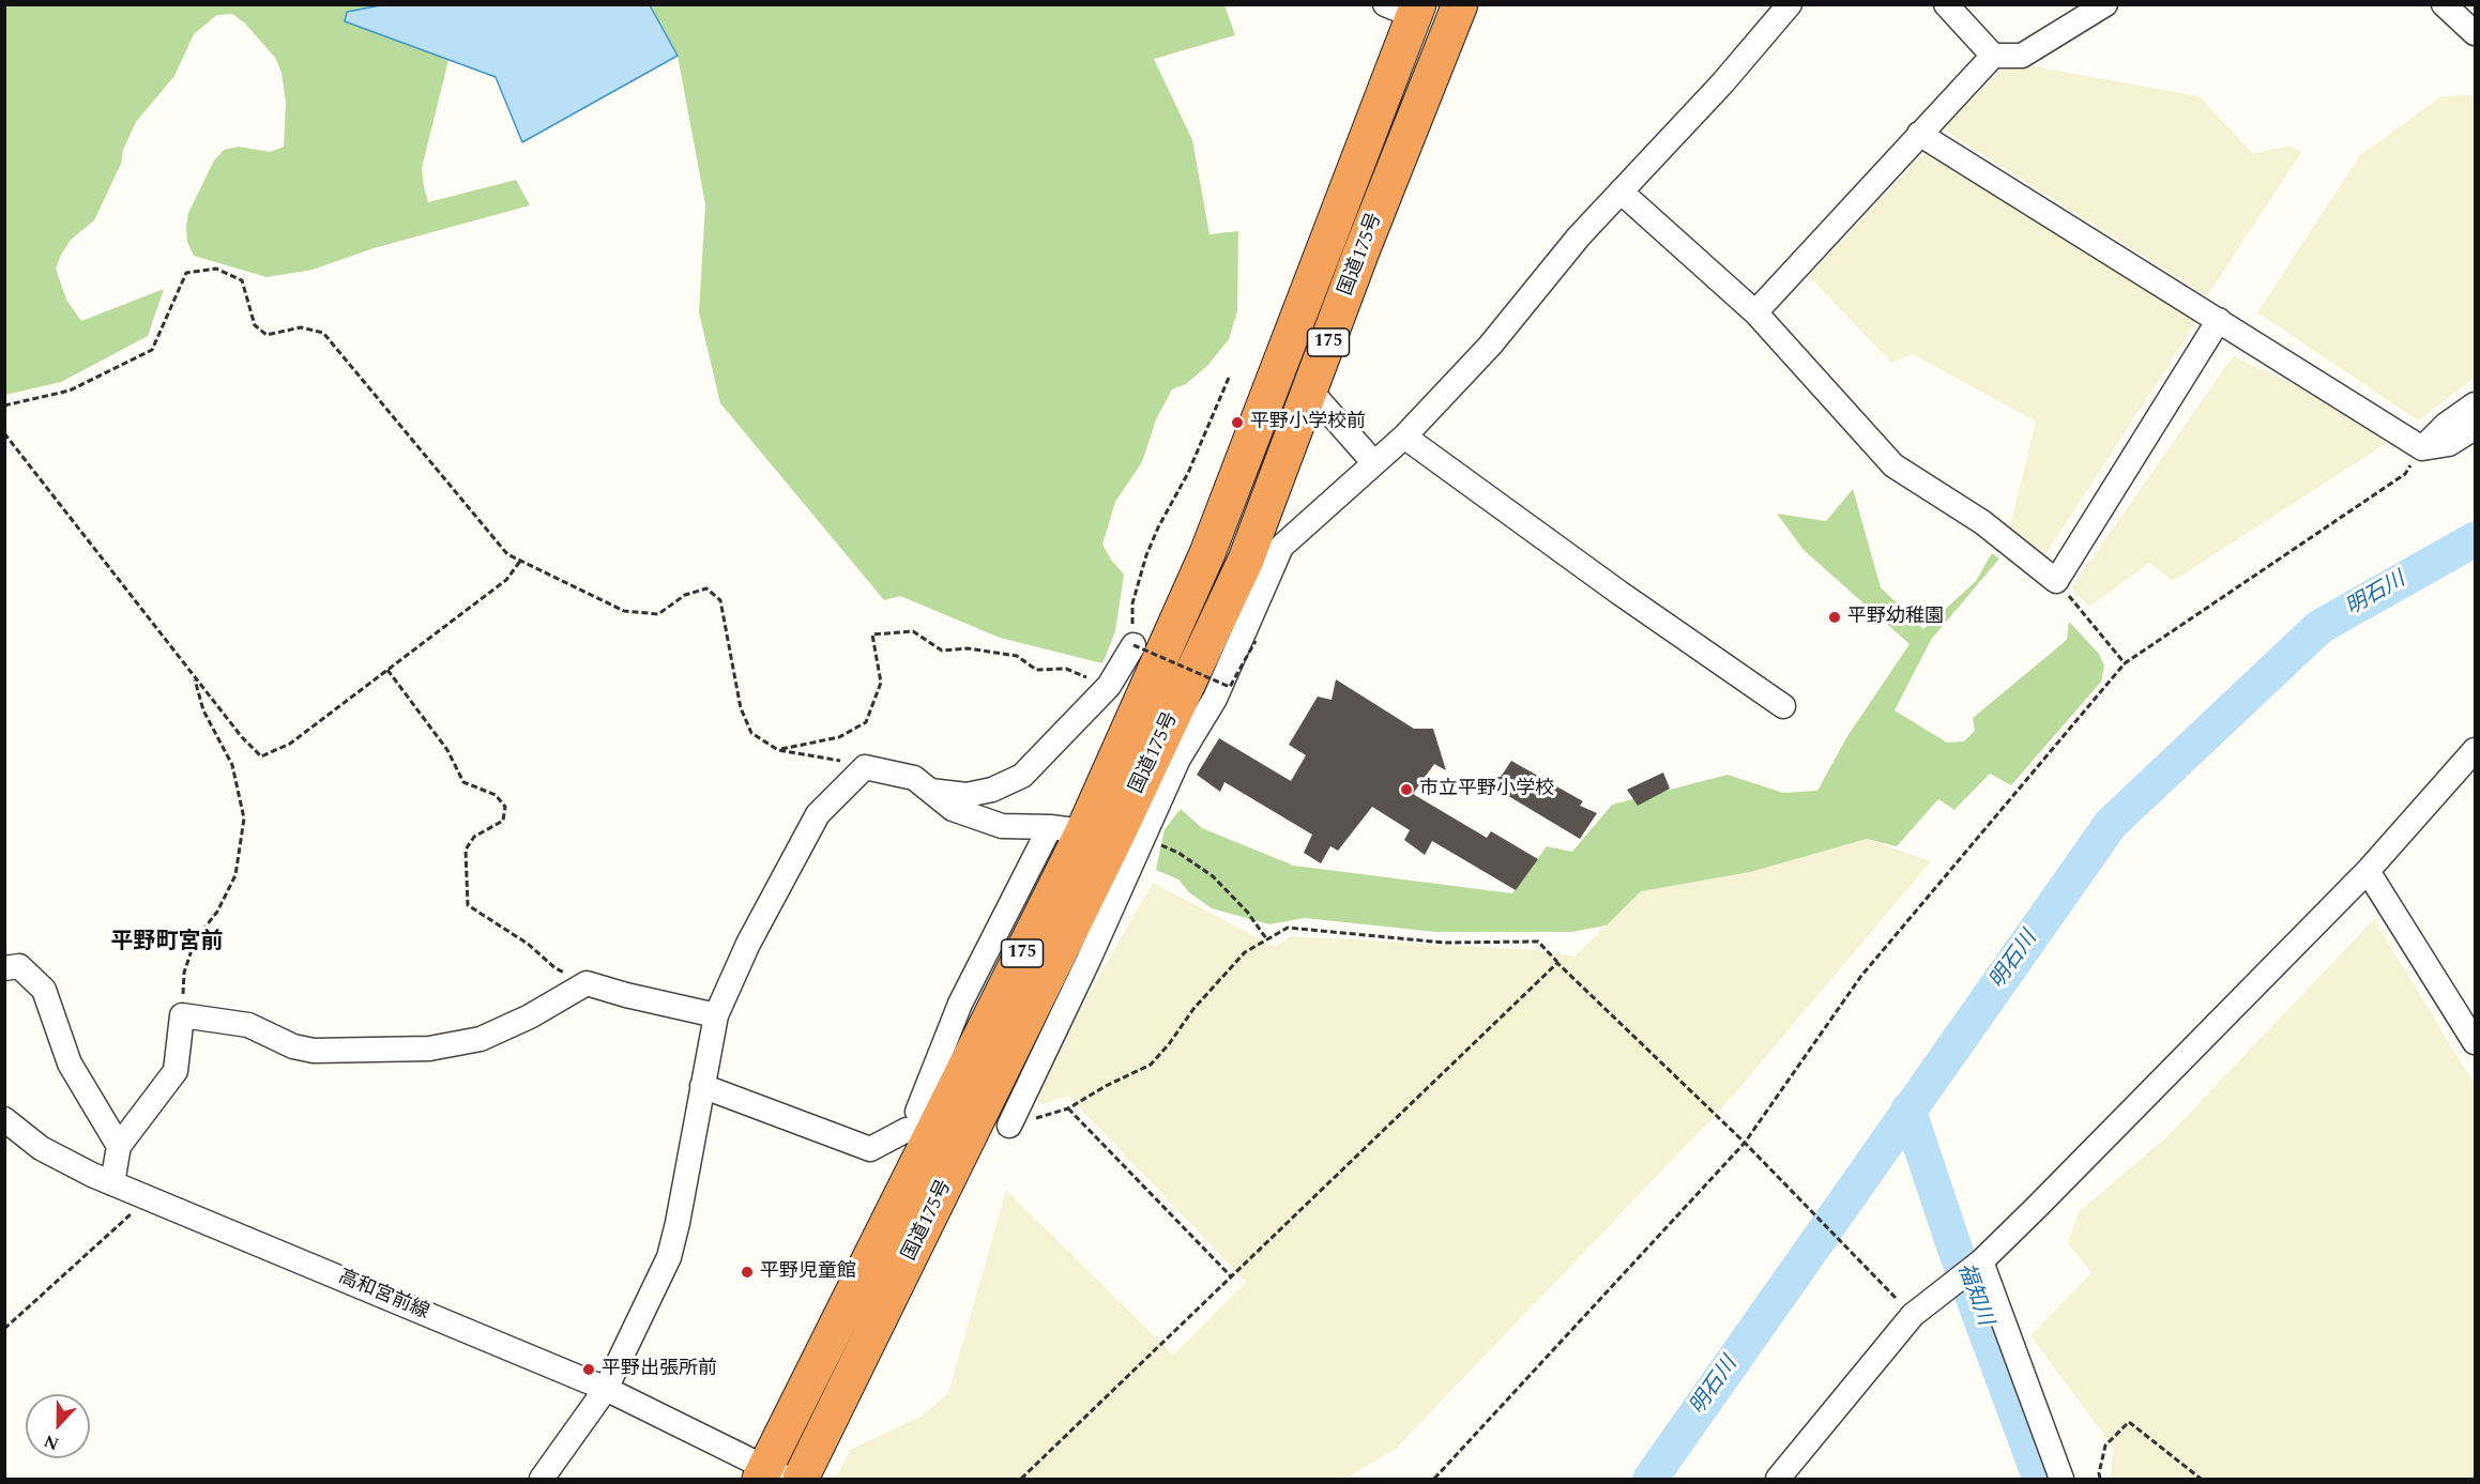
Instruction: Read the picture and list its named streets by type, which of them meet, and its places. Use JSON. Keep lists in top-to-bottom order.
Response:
{
  "streets": {
    "highway": ["国道175号", "175"],
    "street": ["高和宮前線"]
  },
  "crossings": [
    ["国道175号", "高和宮前線"]
  ],
  "districts": ["平野町宮前"],
  "water": ["明石川", "福知川"],
  "places": [
    "平野小学校前",
    "平野幼稚園",
    "市立平野小学校",
    "平野児童館",
    "平野出張所前"
  ],
  "north": "bottom"
}
